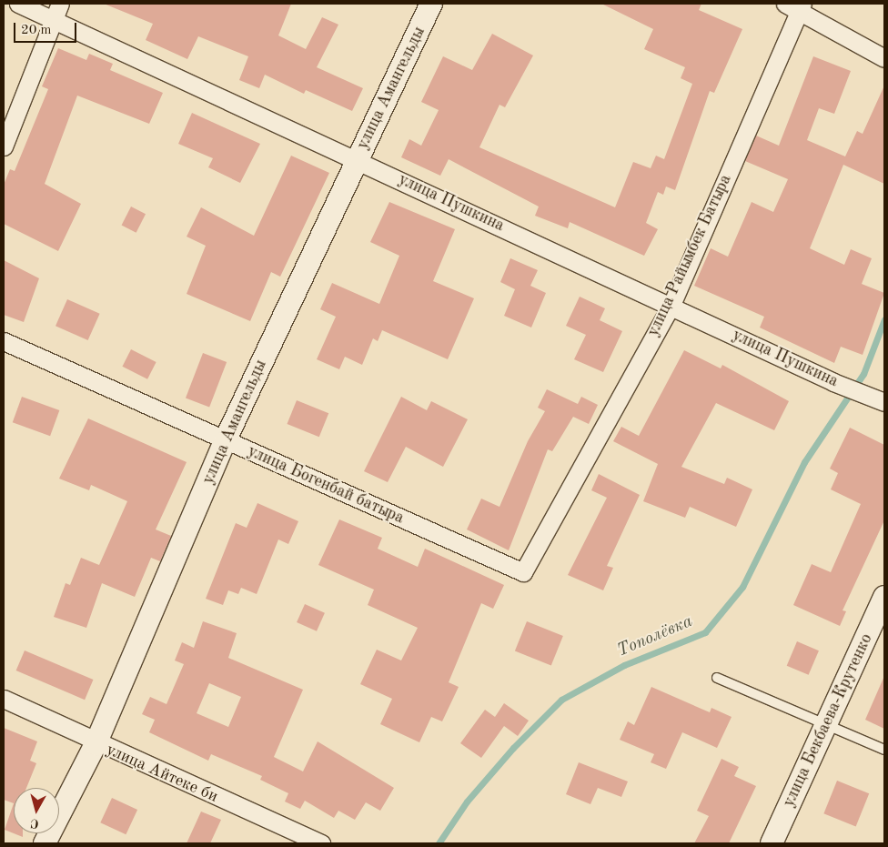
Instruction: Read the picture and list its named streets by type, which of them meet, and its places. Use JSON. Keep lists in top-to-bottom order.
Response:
{
  "streets": {
    "street": [
      "улица Амангельды",
      "улица Пушкина",
      "улица Райымбек Батыра",
      "улица Богенбай батыра",
      "улица Бекбаева-Крутенко",
      "улица Айтеке би"
    ]
  },
  "crossings": [
    ["улица Амангельды", "улица Пушкина"],
    ["улица Амангельды", "улица Богенбай батыра"],
    ["улица Амангельды", "улица Айтеке би"],
    ["улица Пушкина", "улица Райымбек Батыра"],
    ["улица Райымбек Батыра", "улица Богенбай батыра"]
  ],
  "water": ["Тополёвка"],
  "scale_bar": "20 m",
  "north": "bottom"
}
